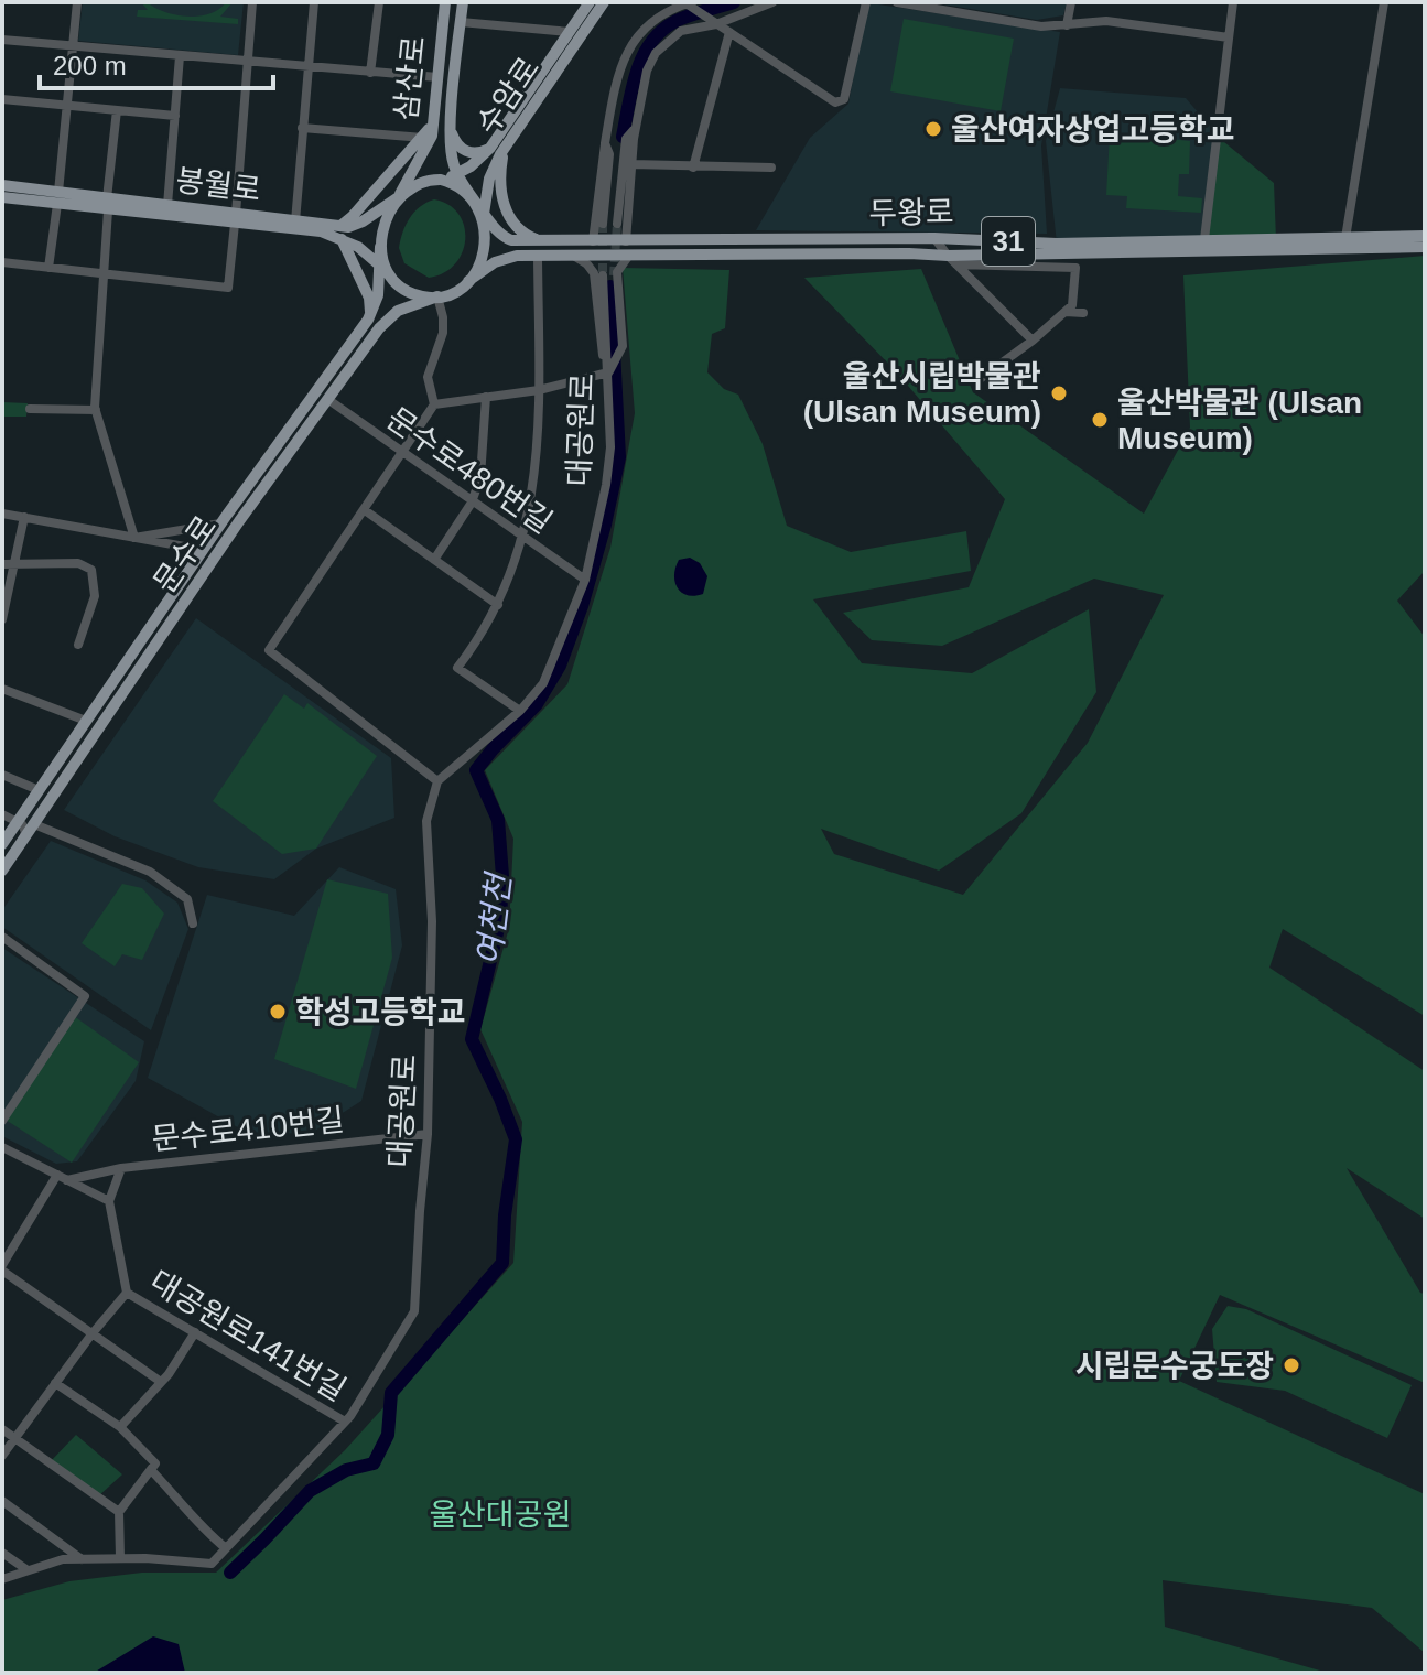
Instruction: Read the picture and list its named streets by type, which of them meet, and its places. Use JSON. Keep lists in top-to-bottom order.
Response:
{
  "streets": {
    "main road": [
      "삼산로",
      "수암로",
      "봉월로",
      "두왕로",
      "31",
      "문수로"
    ],
    "street": [
      "대공원로",
      "문수로480번길",
      "문수로410번길",
      "대공원로141번길"
    ]
  },
  "crossings": [
    ["삼산로", "수암로"],
    ["삼산로", "봉월로"],
    ["삼산로", "두왕로"],
    ["삼산로", "문수로"],
    ["수암로", "봉월로"],
    ["수암로", "두왕로"],
    ["수암로", "문수로"],
    ["봉월로", "두왕로"],
    ["봉월로", "문수로"],
    ["두왕로", "문수로"],
    ["대공원로", "문수로480번길"],
    ["대공원로", "문수로410번길"],
    ["대공원로", "대공원로141번길"],
    ["문수로480번길", "문수로"]
  ],
  "water": ["여천천"],
  "parks": ["울산대공원"],
  "places": [
    "울산여자상업고등학교",
    "울산시립박물관 (Ulsan Museum)",
    "울산박물관 (Ulsan Museum)",
    "학성고등학교",
    "시립문수궁도장"
  ],
  "scale_bar": "200 m"
}
